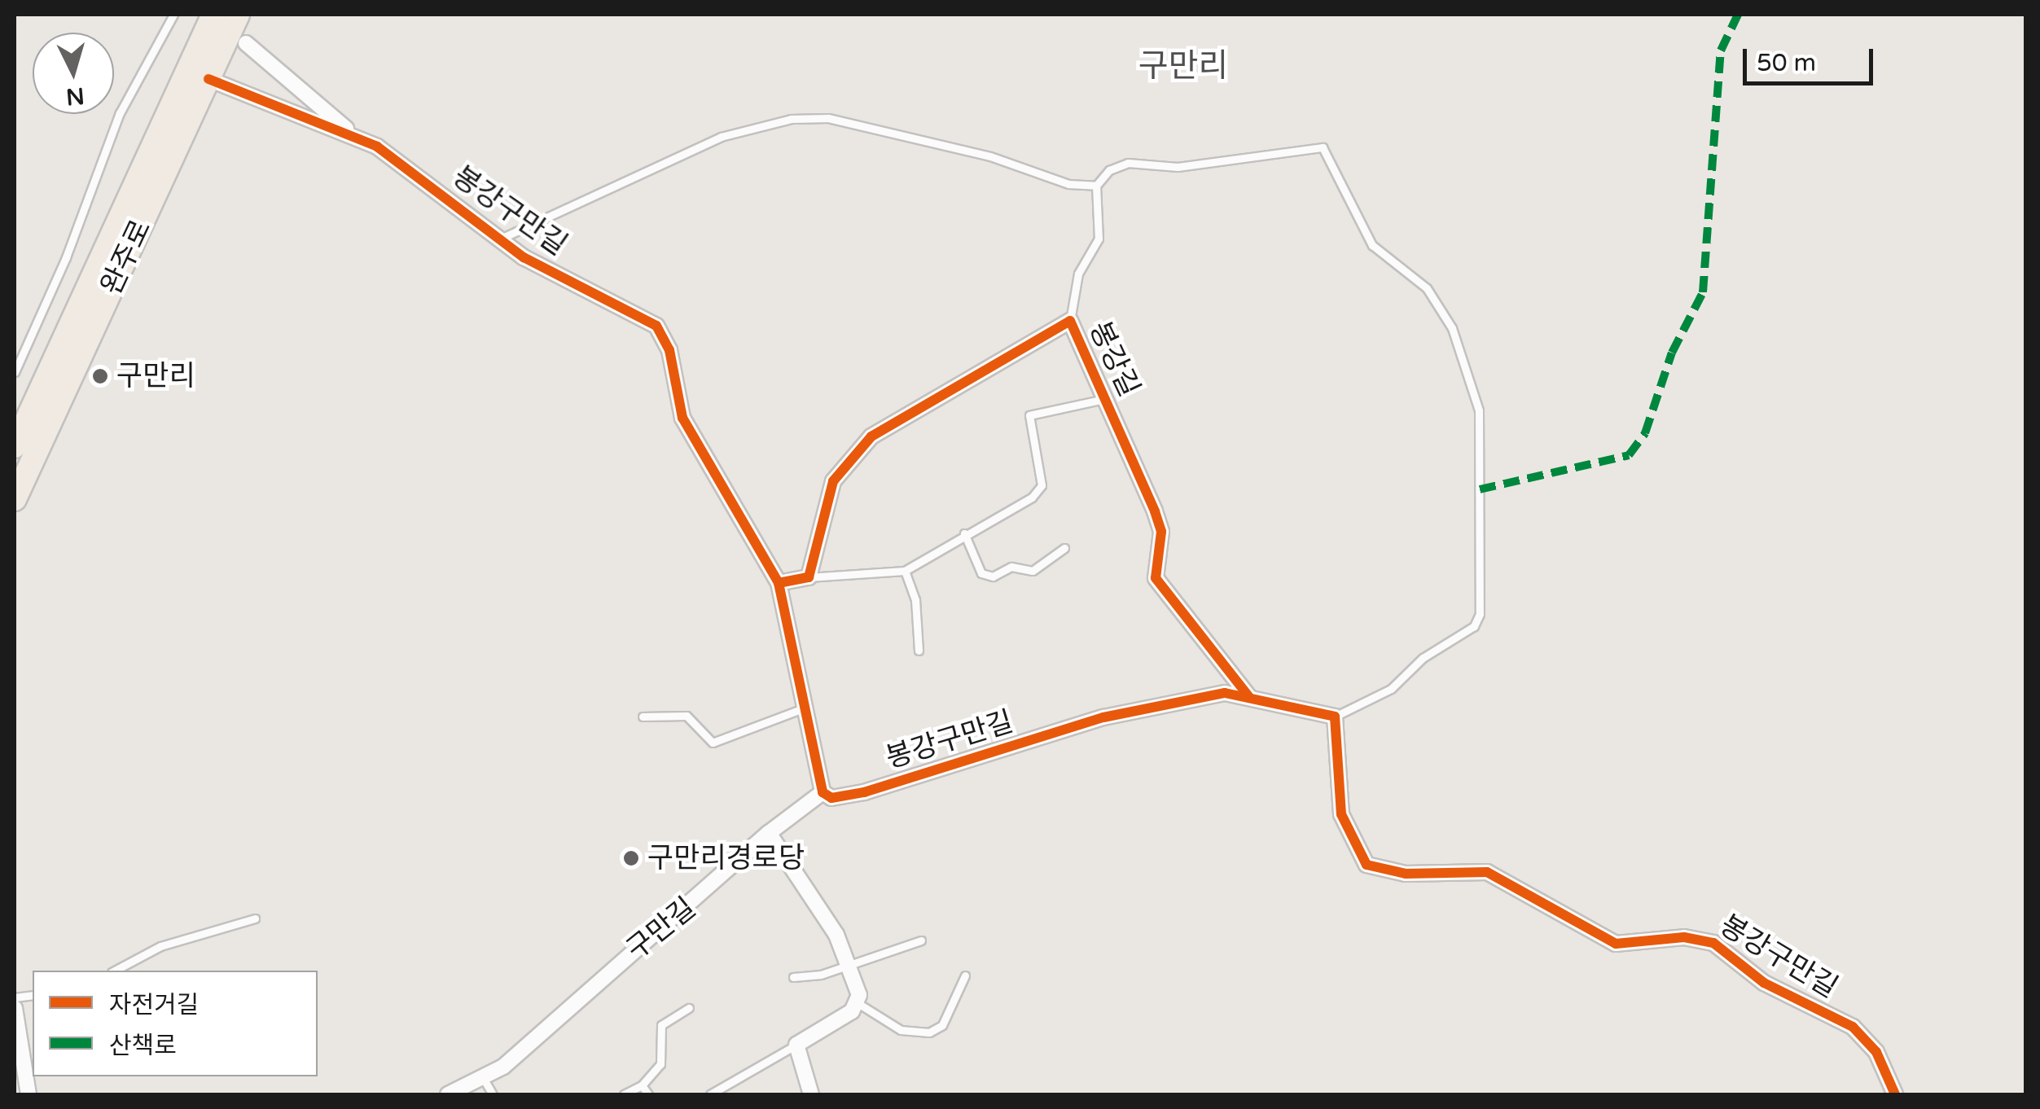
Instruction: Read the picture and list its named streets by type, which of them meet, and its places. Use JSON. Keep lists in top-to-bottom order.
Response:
{
  "streets": {
    "main road": ["완주로"],
    "street": ["봉강구만길", "봉강길", "구만길"]
  },
  "crossings": [
    ["봉강구만길", "완주로"],
    ["봉강구만길", "봉강길"],
    ["봉강구만길", "구만길"]
  ],
  "districts": ["구만리"],
  "places": ["구만리", "구만리경로당"],
  "legend": ["자전거길", "산책로"],
  "scale_bar": "50 m",
  "north": "bottom"
}
